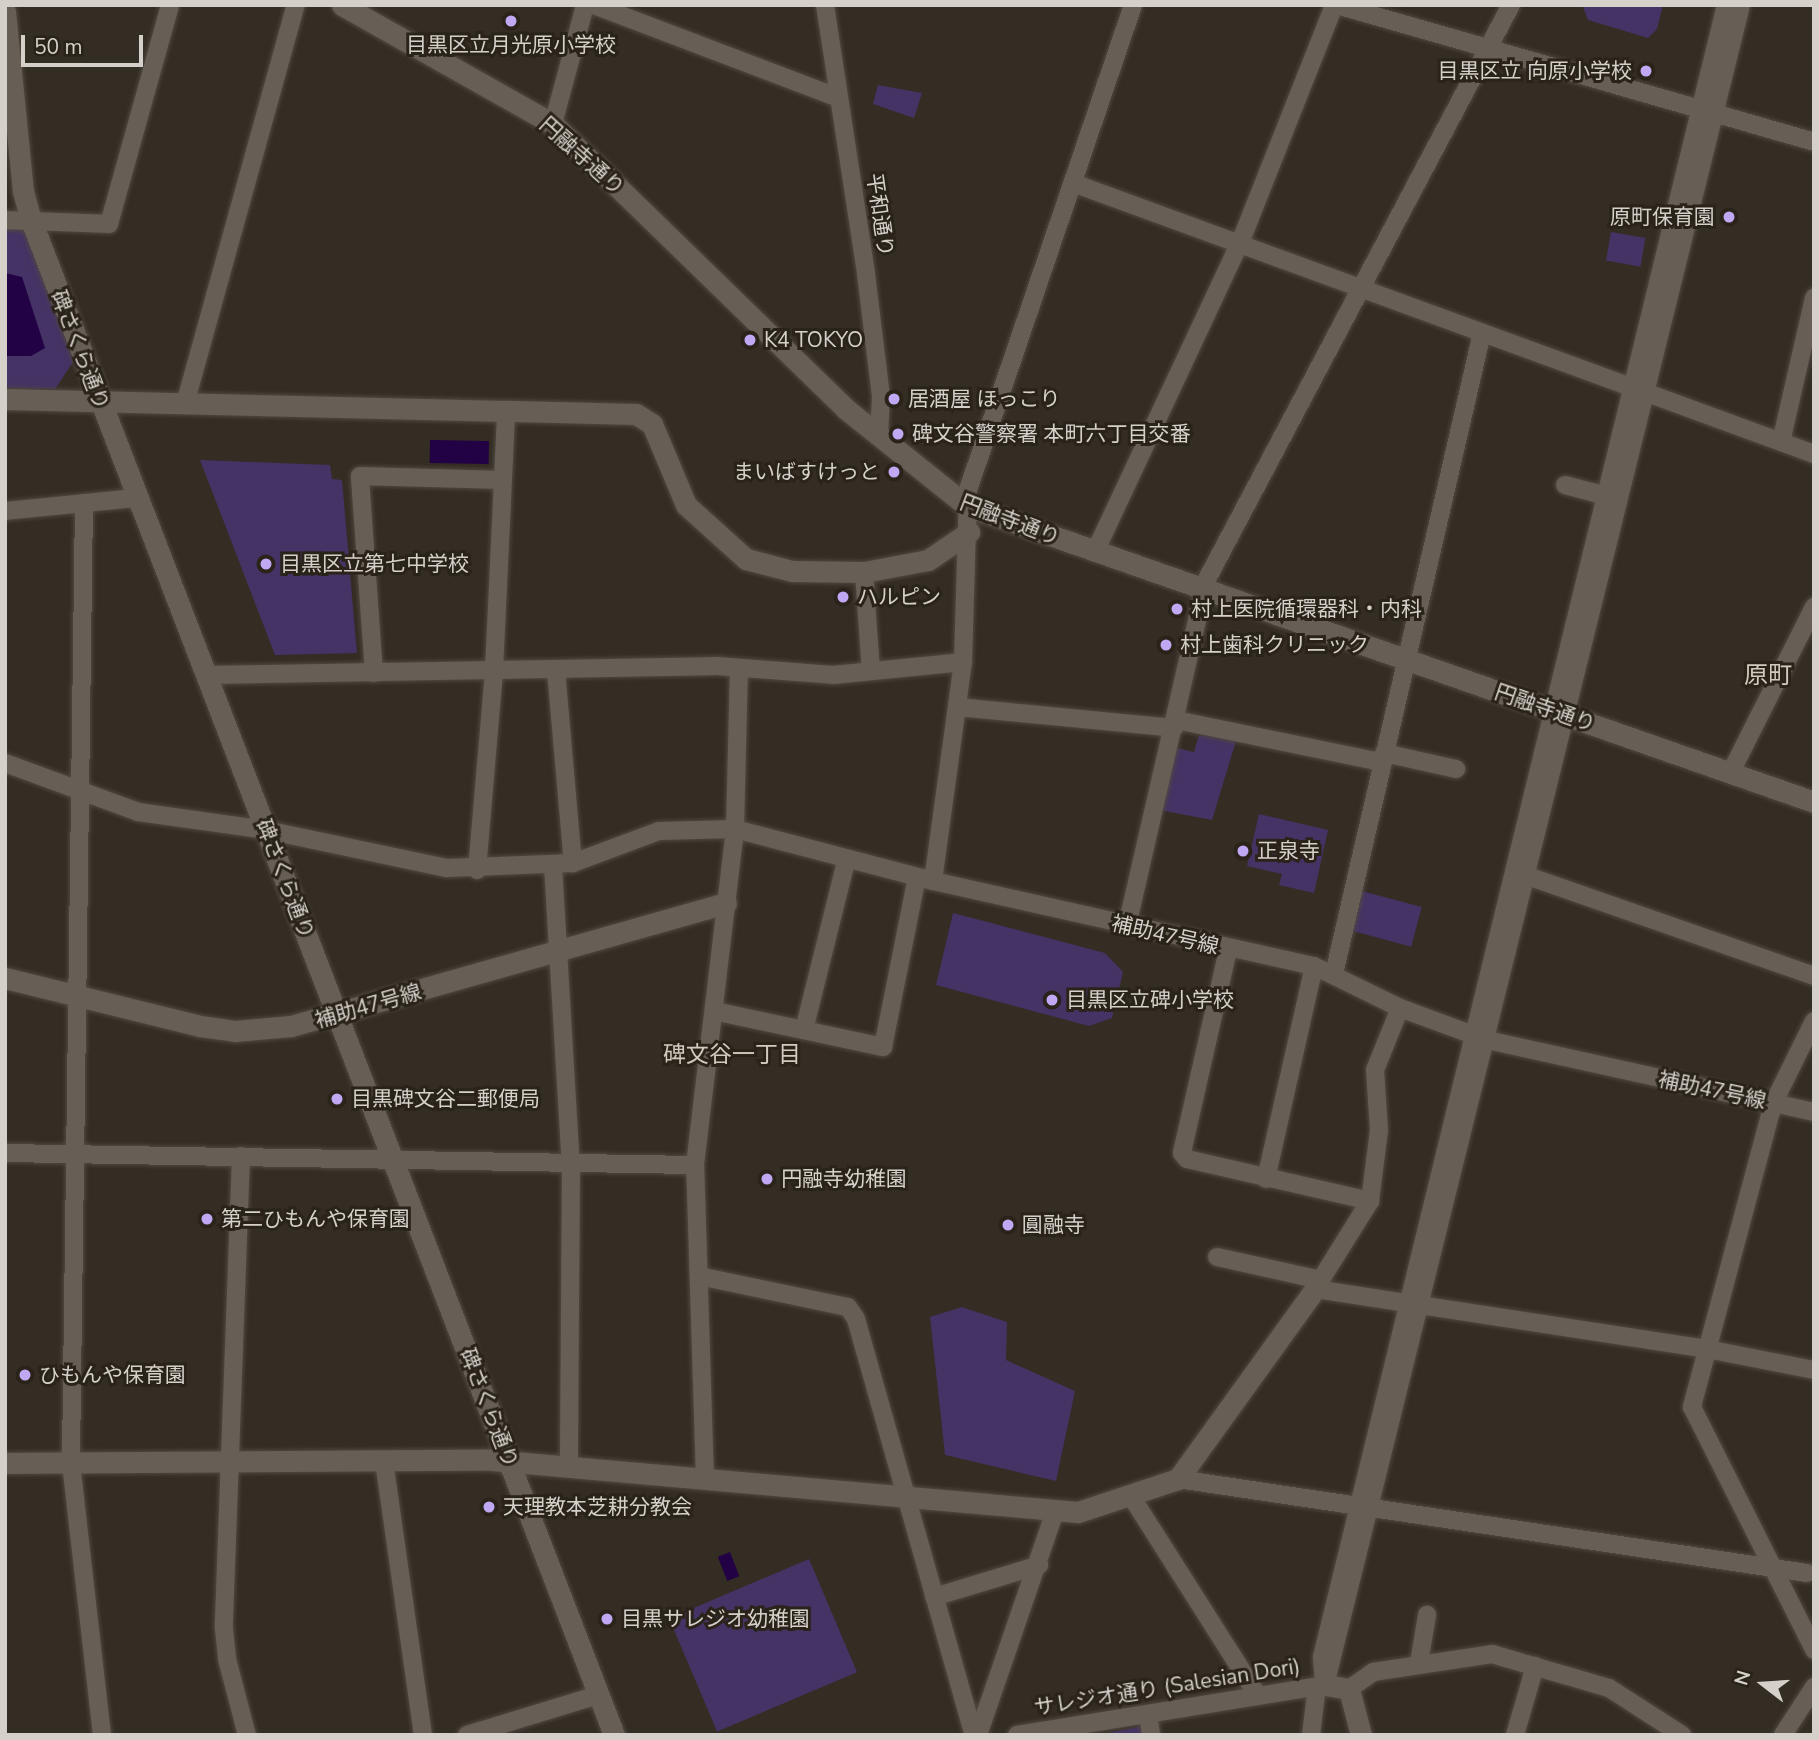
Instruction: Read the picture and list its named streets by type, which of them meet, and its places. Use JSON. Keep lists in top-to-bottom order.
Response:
{
  "streets": {
    "street": [
      "円融寺通り",
      "平和通り",
      "碑さくら通り",
      "補助47号線",
      "サレジオ通り (Salesian Dori)"
    ]
  },
  "crossings": [
    ["円融寺通り", "平和通り"],
    ["碑さくら通り", "補助47号線"]
  ],
  "districts": ["原町", "碑文谷一丁目"],
  "places": [
    "目黒区立月光原小学校",
    "目黒区立 向原小学校",
    "原町保育園",
    "K4 TOKYO",
    "居酒屋 ほっこり",
    "碑文谷警察署 本町六丁目交番",
    "まいばすけっと",
    "目黒区立第七中学校",
    "ハルピン",
    "村上医院循環器科・内科",
    "村上歯科クリニック",
    "正泉寺",
    "目黒区立碑小学校",
    "目黒碑文谷二郵便局",
    "円融寺幼稚園",
    "第二ひもんや保育園",
    "圓融寺",
    "ひもんや保育園",
    "天理教本芝耕分教会",
    "目黒サレジオ幼稚園"
  ],
  "scale_bar": "50 m",
  "north": "left"
}
